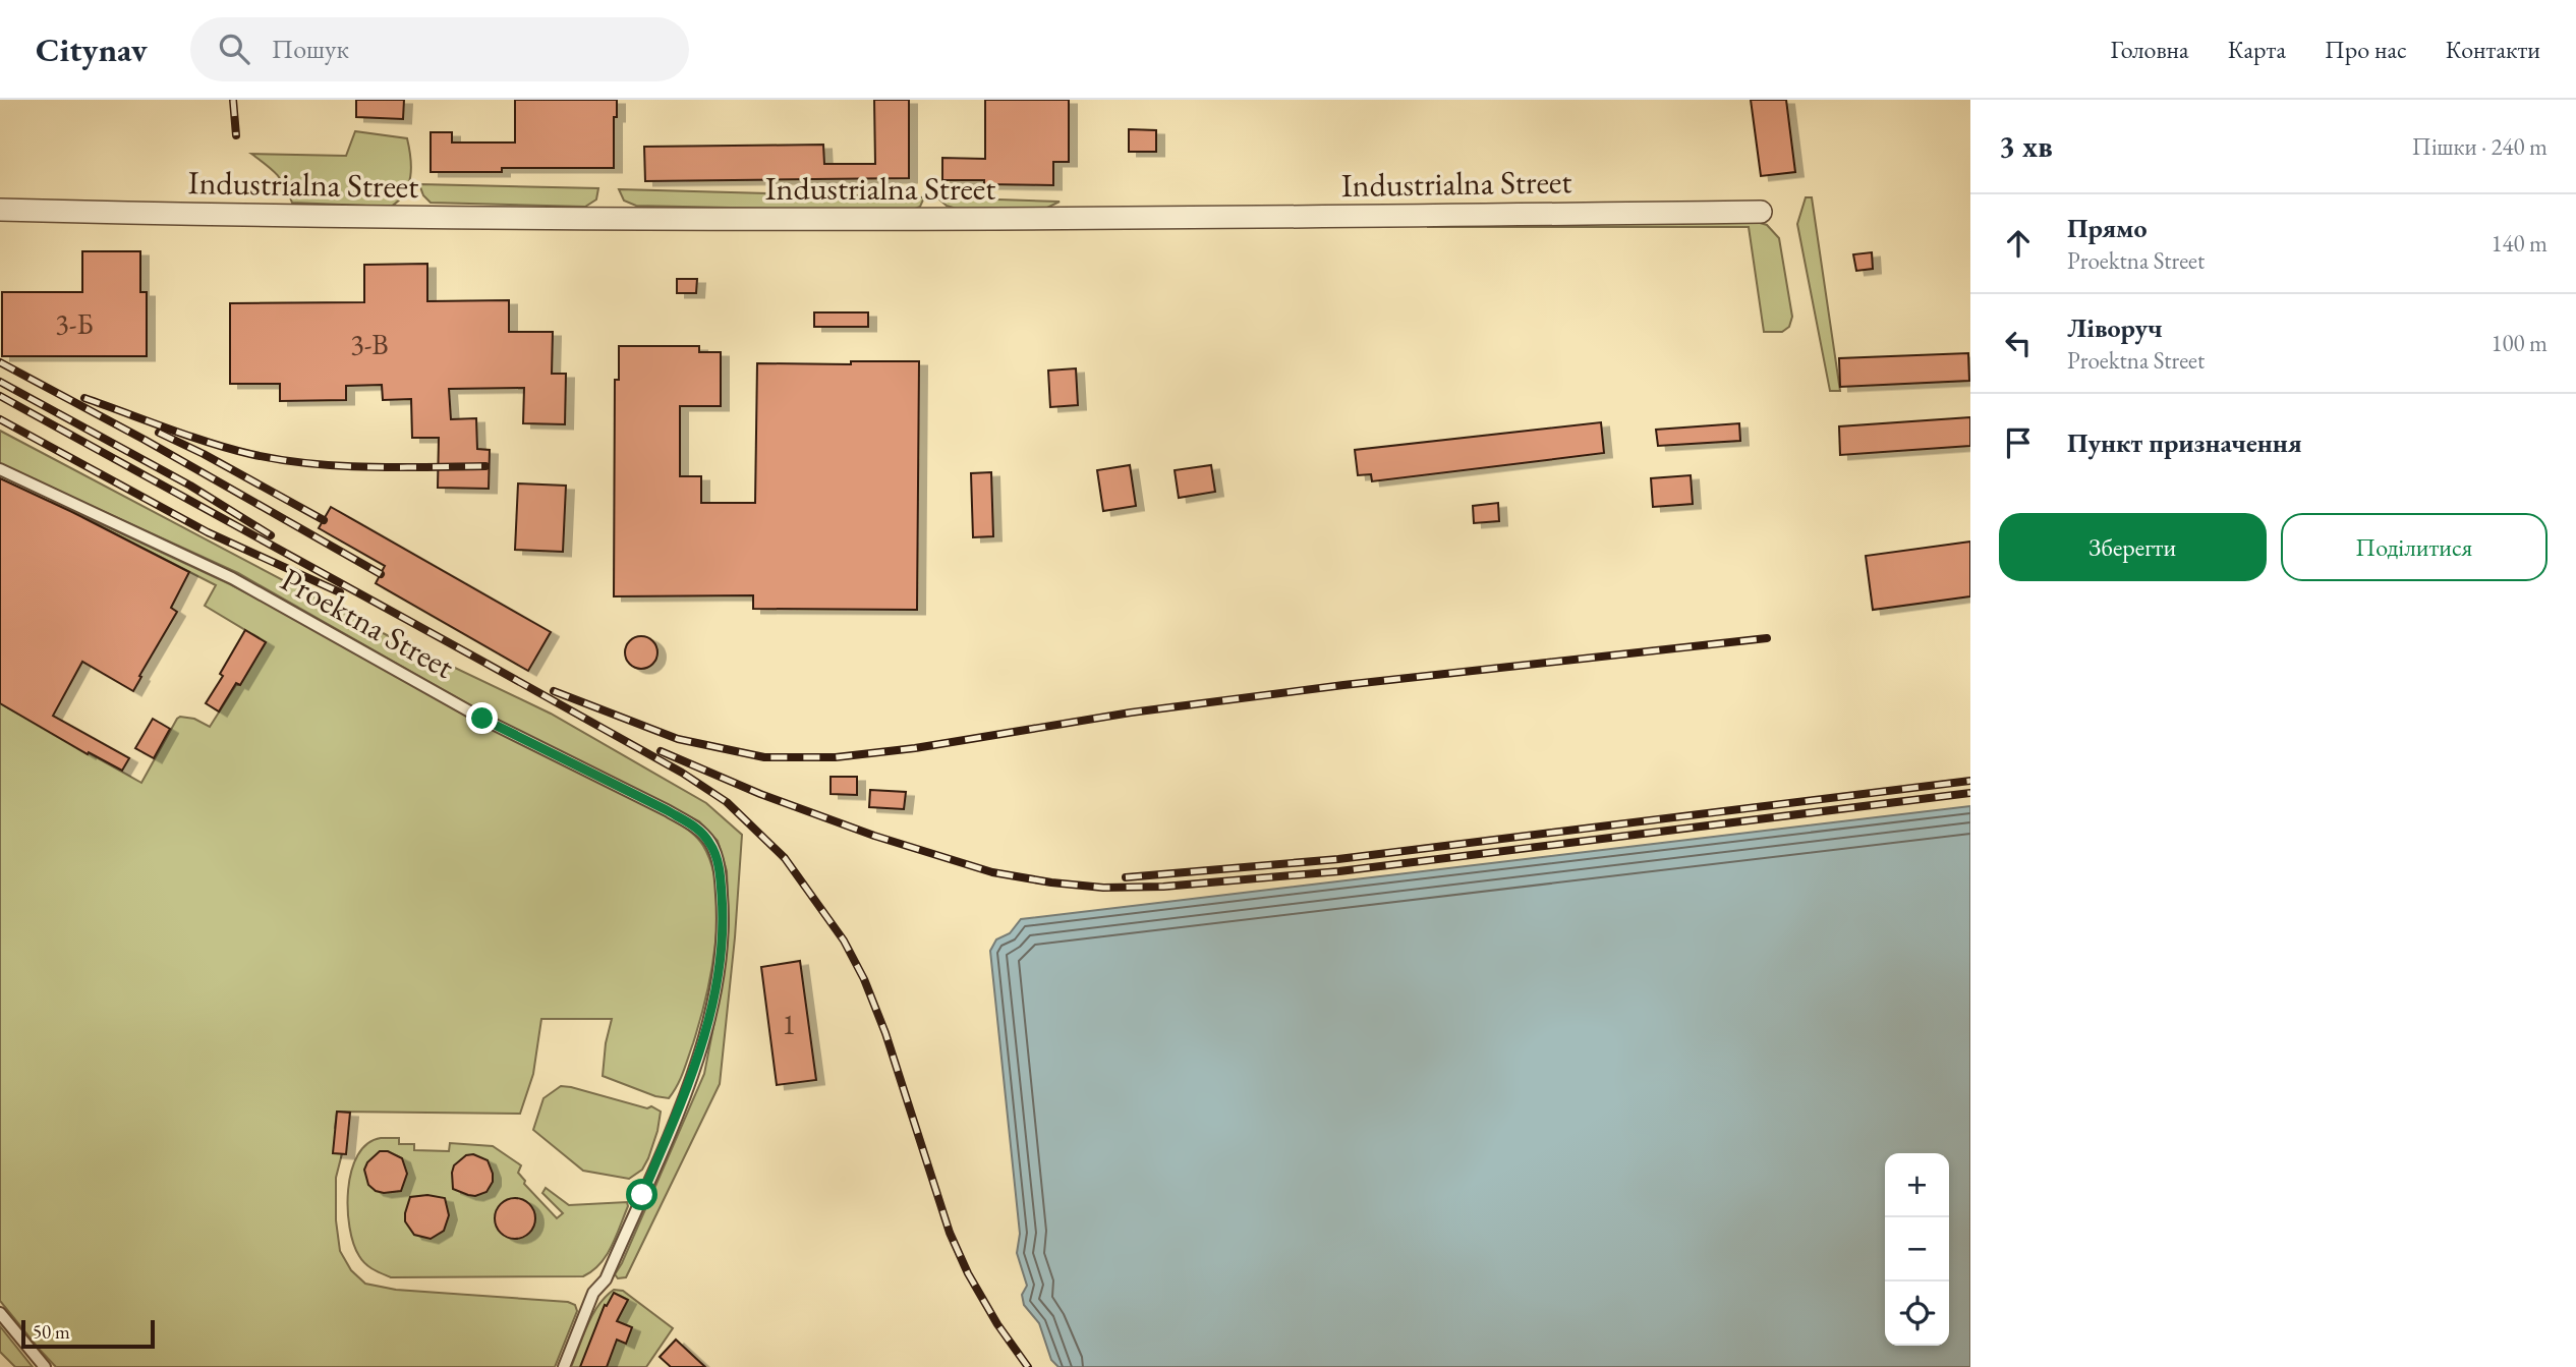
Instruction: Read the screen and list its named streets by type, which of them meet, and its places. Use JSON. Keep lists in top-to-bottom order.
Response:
{
  "streets": {
    "street": ["Industrialna Street"],
    "lane": ["Proektna Street"]
  },
  "house_numbers": ["3-Б", "3-В", "1"],
  "scale_bar": "50 m",
  "page": {
    "header": "Citynav",
    "search": "Пошук",
    "nav": [
      "Головна",
      "Карта",
      "Про нас",
      "Контакти"
    ],
    "heading": ["3 хв", "Пішки · 240 m"],
    "list": [
      ["Прямо", "Proektna Street", "140 m"],
      ["Ліворуч", "Proektna Street", "100 m"],
      "Пункт призначення"
    ],
    "buttons": ["Зберегти", "Поділитися"],
    "map_buttons": ["+", "−"],
    "scale": "50 m"
  }
}
